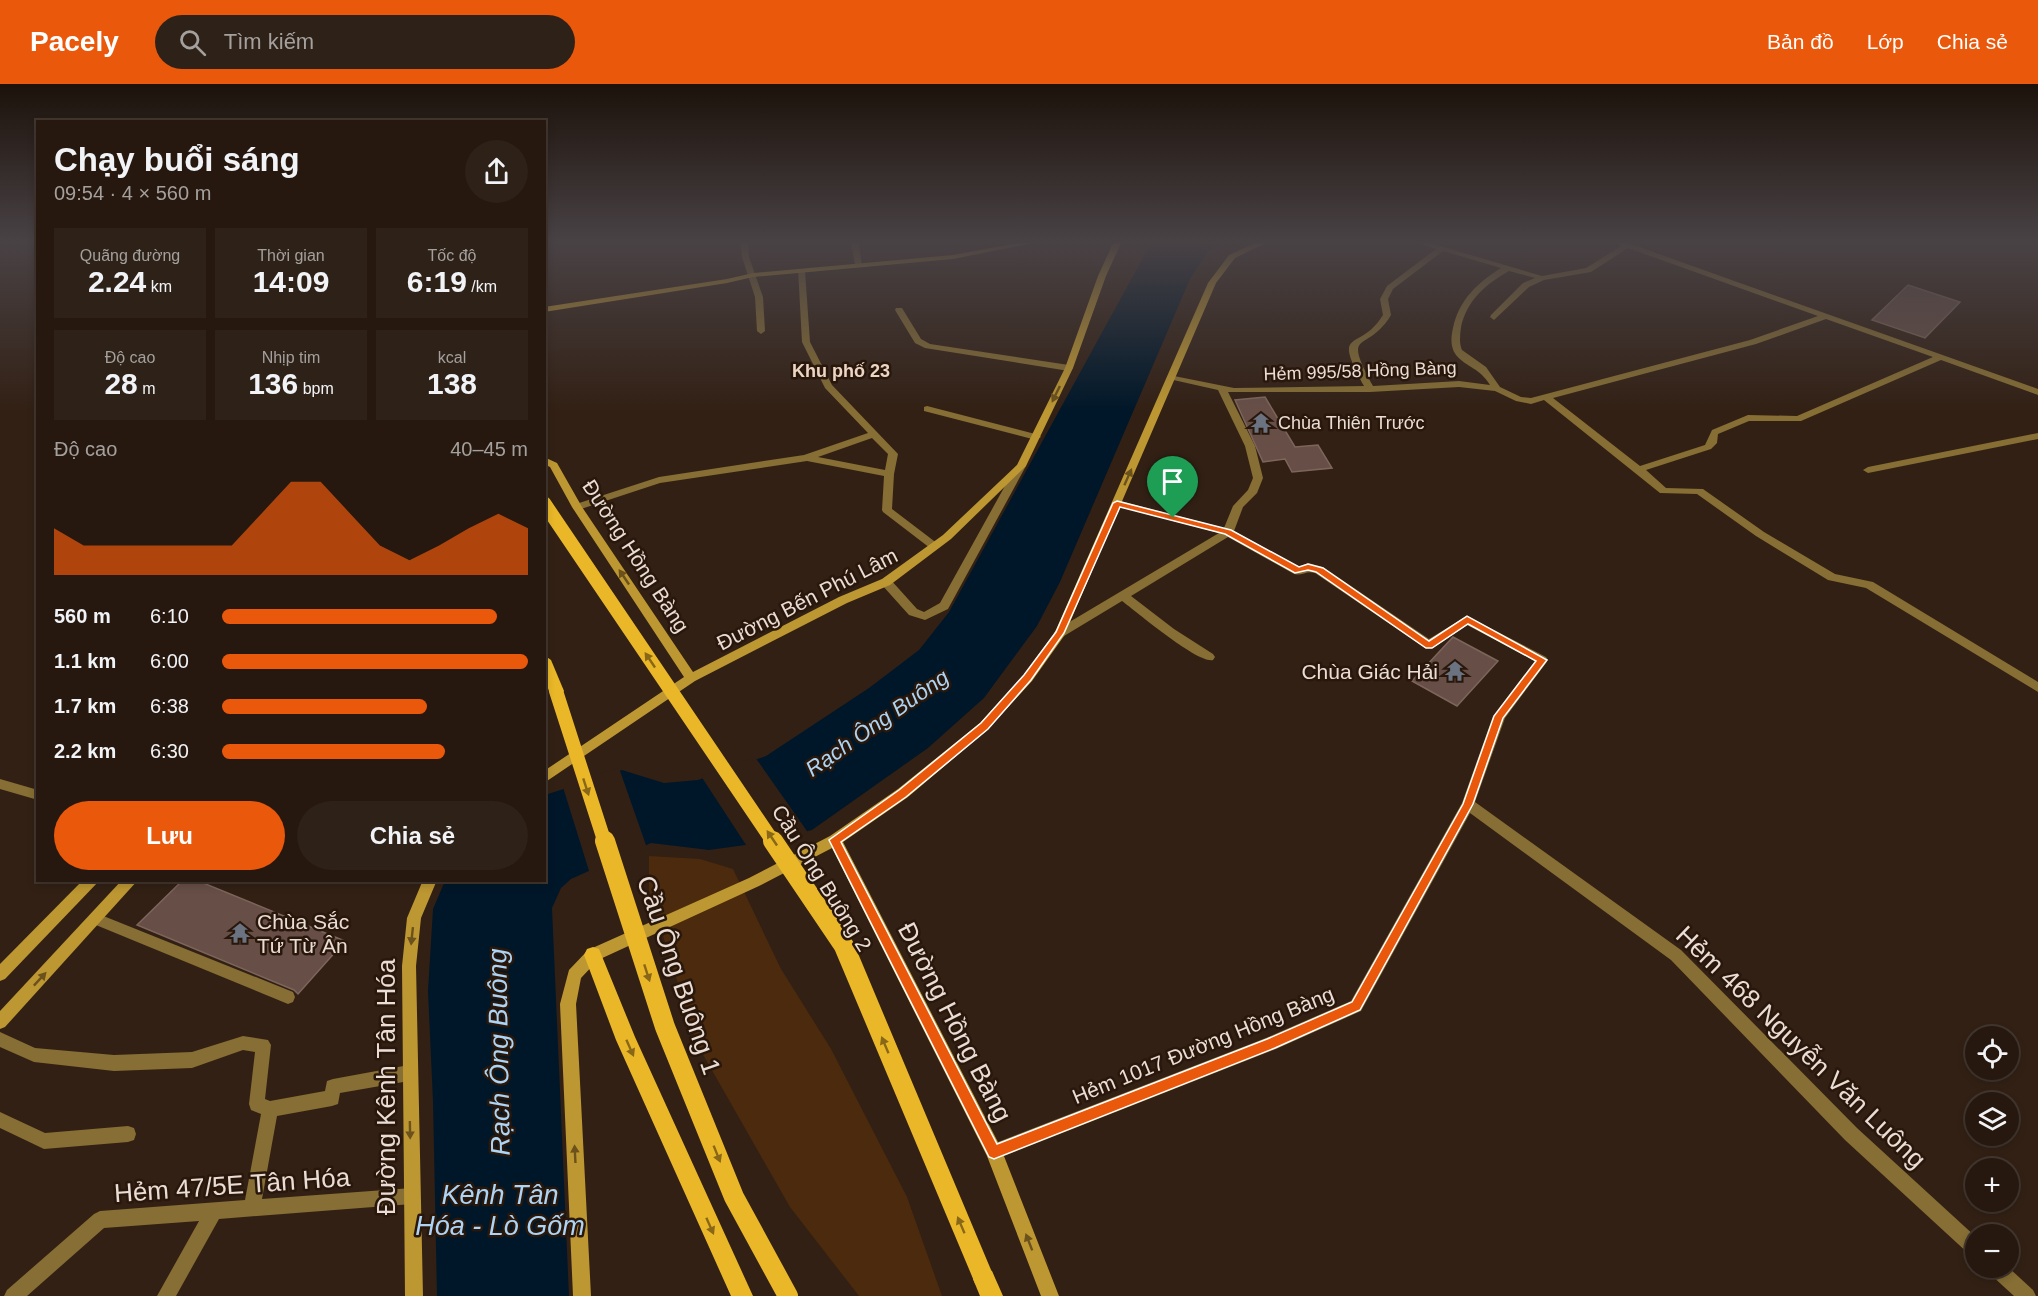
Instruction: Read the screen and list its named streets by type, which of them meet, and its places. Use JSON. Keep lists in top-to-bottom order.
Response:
{
  "streets": {
    "main road": ["Cầu Ông Buông 2", "Cầu Ông Buông 1"],
    "street": [
      "Hẻm 995/58 Hồng Bàng",
      "Đường Hồng Bàng",
      "Đường Bến Phú Lâm",
      "Hẻm 1017 Đường Hồng Bàng",
      "Hẻm 468 Nguyễn Văn Luông",
      "Đường Kênh Tân Hóa",
      "Hẻm 47/5E Tân Hóa"
    ]
  },
  "crossings": [
    ["Đường Hồng Bàng", "Đường Bến Phú Lâm"],
    ["Đường Hồng Bàng", "Hẻm 1017 Đường Hồng Bàng"],
    ["Hẻm 1017 Đường Hồng Bàng", "Hẻm 468 Nguyễn Văn Luông"],
    ["Đường Kênh Tân Hóa", "Hẻm 47/5E Tân Hóa"]
  ],
  "one_way": ["Đường Hồng Bàng", "Cầu Ông Buông 2", "Đường Kênh Tân Hóa"],
  "districts": ["Khu phố 23"],
  "water": ["Rạch Ông Buông", "Kênh Tân Hóa - Lò Gốm"],
  "places": {
    "temple": ["Chùa Thiên Trước", "Chùa Giác Hải", "Chùa Sắc Tứ Từ Ân"]
  },
  "page": {
    "header": "Pacely",
    "search": "Tìm kiếm",
    "nav": ["Bản đồ", "Lớp", "Chia sẻ"],
    "heading": ["Chạy buổi sáng", "09:54 · 4 × 560 m"],
    "stats": [
      ["Quãng đường", "2.24 km"],
      ["Thời gian", "14:09"],
      ["Tốc độ", "6:19 /km"],
      ["Độ cao", "28 m"],
      ["Nhịp tim", "136 bpm"],
      ["kcal", "138"]
    ],
    "chart": ["Độ cao", "40–45 m"],
    "list": [
      {
        "name": "560 m",
        "note": "6:10"
      },
      {
        "name": "1.1 km",
        "note": "6:00"
      },
      {
        "name": "1.7 km",
        "note": "6:38"
      },
      {
        "name": "2.2 km",
        "note": "6:30"
      }
    ],
    "buttons": ["Lưu", "Chia sẻ"],
    "map_buttons": ["+", "−"]
  }
}
